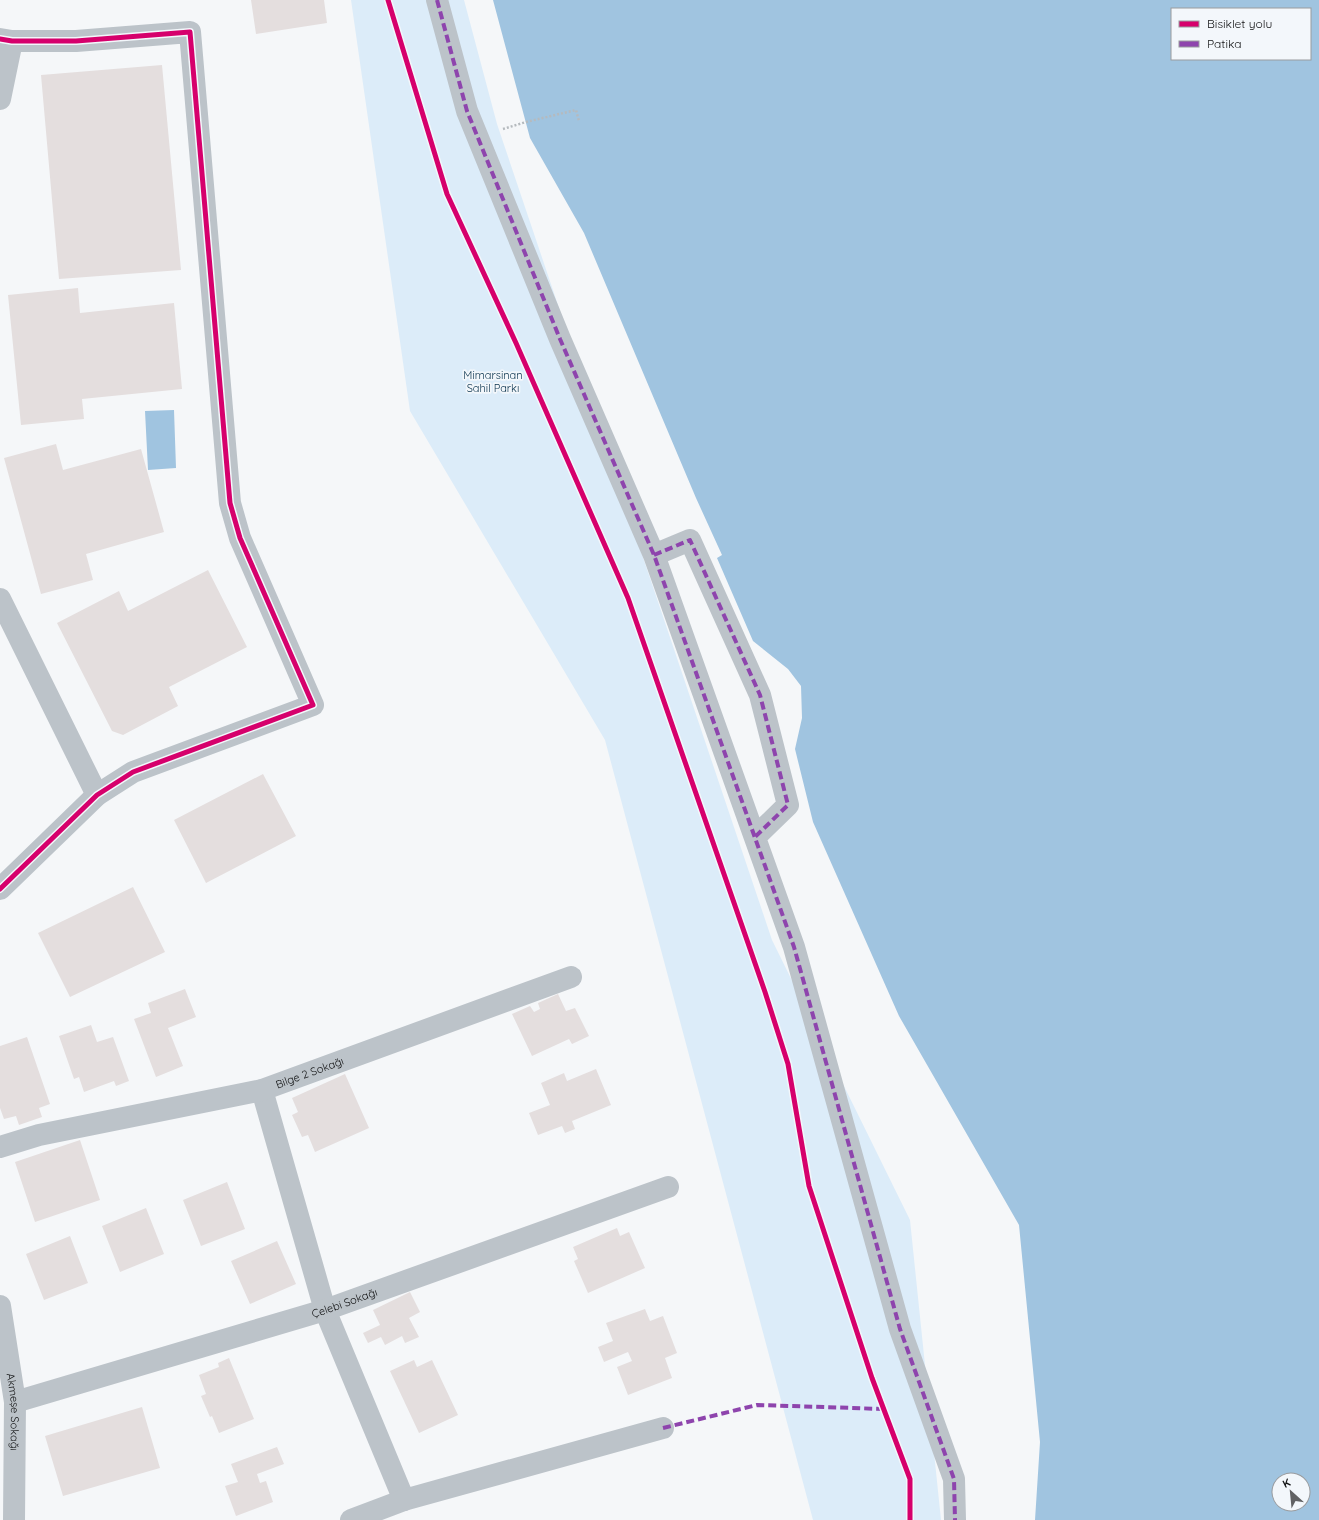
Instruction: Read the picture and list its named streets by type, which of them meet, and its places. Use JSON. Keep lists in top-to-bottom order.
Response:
{
  "streets": {
    "street": ["Bilge 2 Sokağı", "Çelebi Sokağı", "Akmeşe Sokağı"]
  },
  "crossings": [
    ["Çelebi Sokağı", "Akmeşe Sokağı"]
  ],
  "parks": ["Mimarsinan Sahil Parkı"],
  "legend": ["Bisiklet yolu", "Patika"],
  "north": "top left"
}
